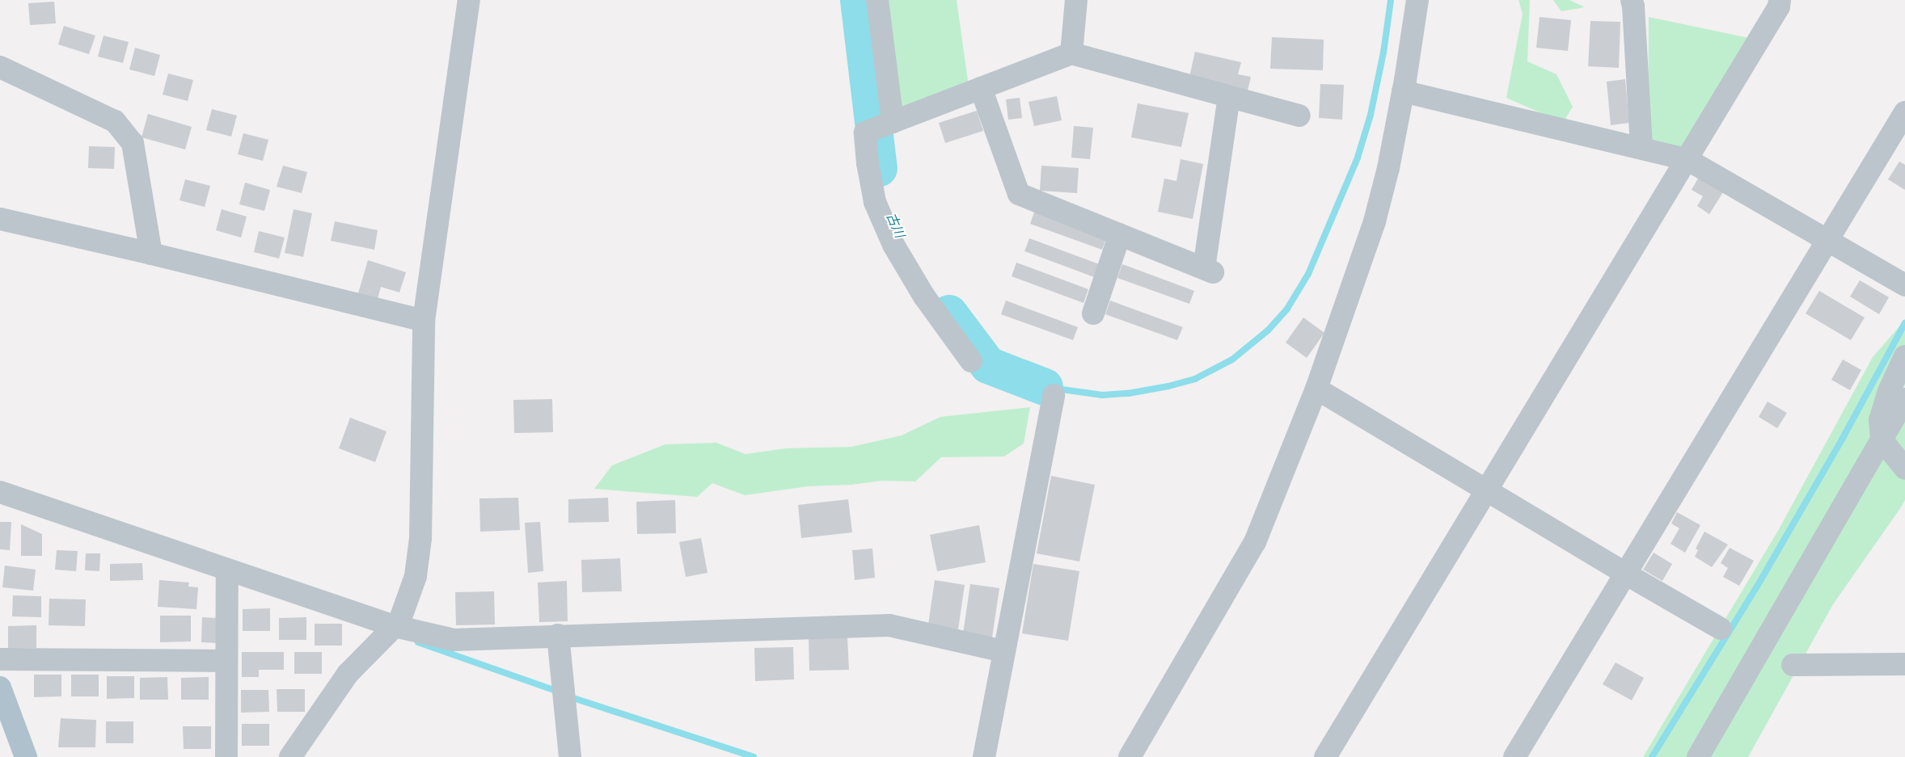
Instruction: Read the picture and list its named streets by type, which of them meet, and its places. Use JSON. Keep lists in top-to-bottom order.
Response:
{
  "water": ["古川"]
}
